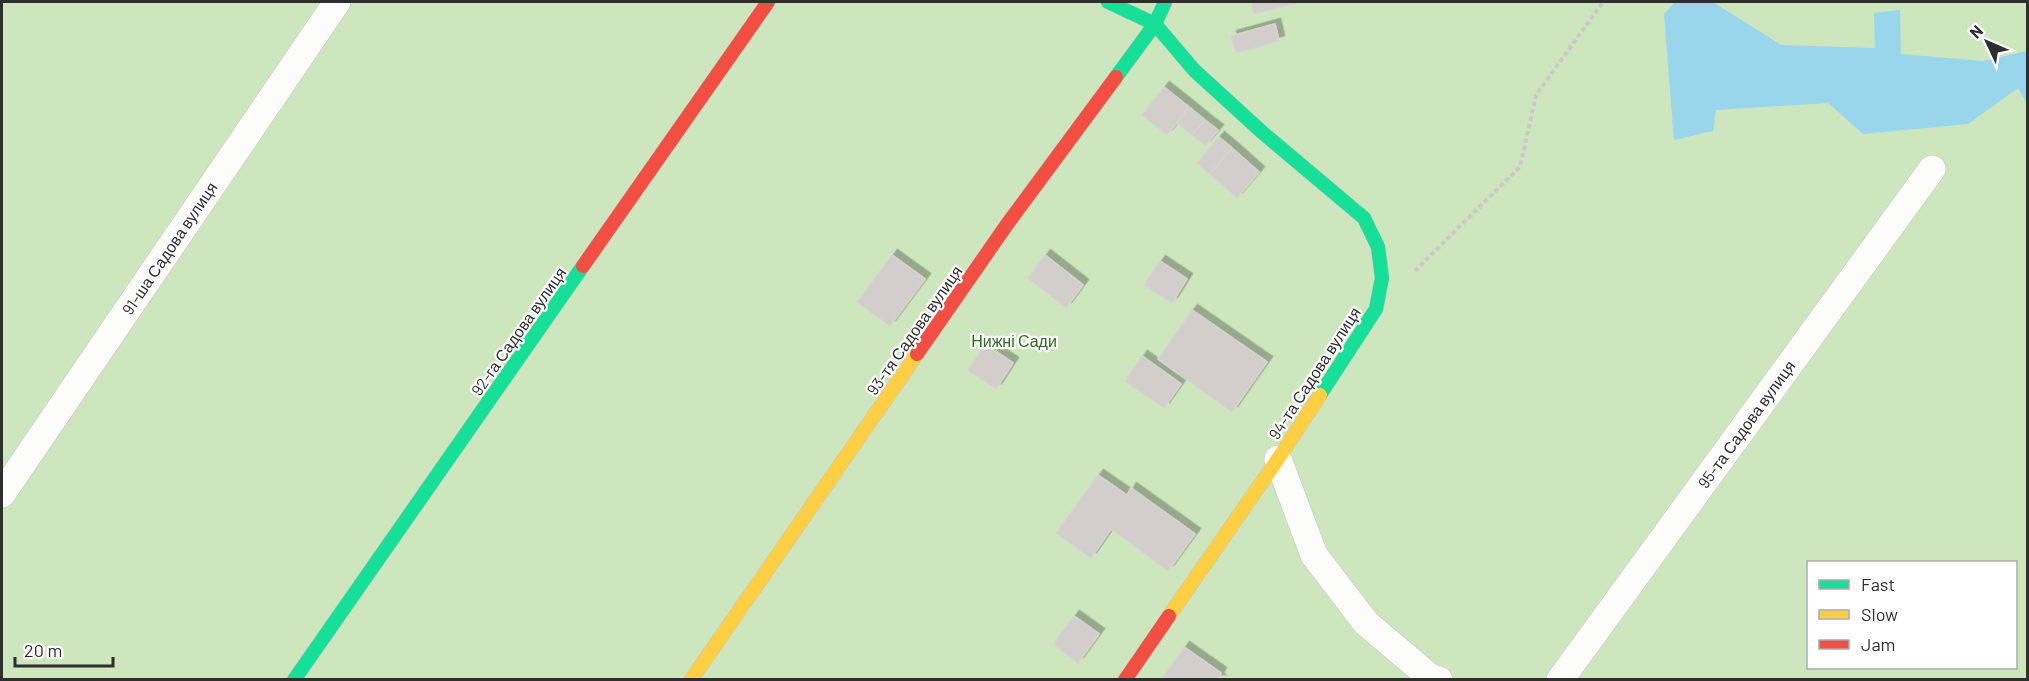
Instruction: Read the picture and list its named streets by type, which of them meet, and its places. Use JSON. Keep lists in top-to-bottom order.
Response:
{
  "streets": {
    "street": [
      "91-ша Садова вулиця",
      "93-тя Садова вулиця",
      "92-га Садова вулиця",
      "94-та Садова вулиця",
      "95-та Садова вулиця"
    ]
  },
  "crossings": [
    ["93-тя Садова вулиця", "94-та Садова вулиця"]
  ],
  "parks": ["Нижні Сади"],
  "legend": ["Fast", "Slow", "Jam"],
  "scale_bar": "20 m",
  "north": "top left"
}
